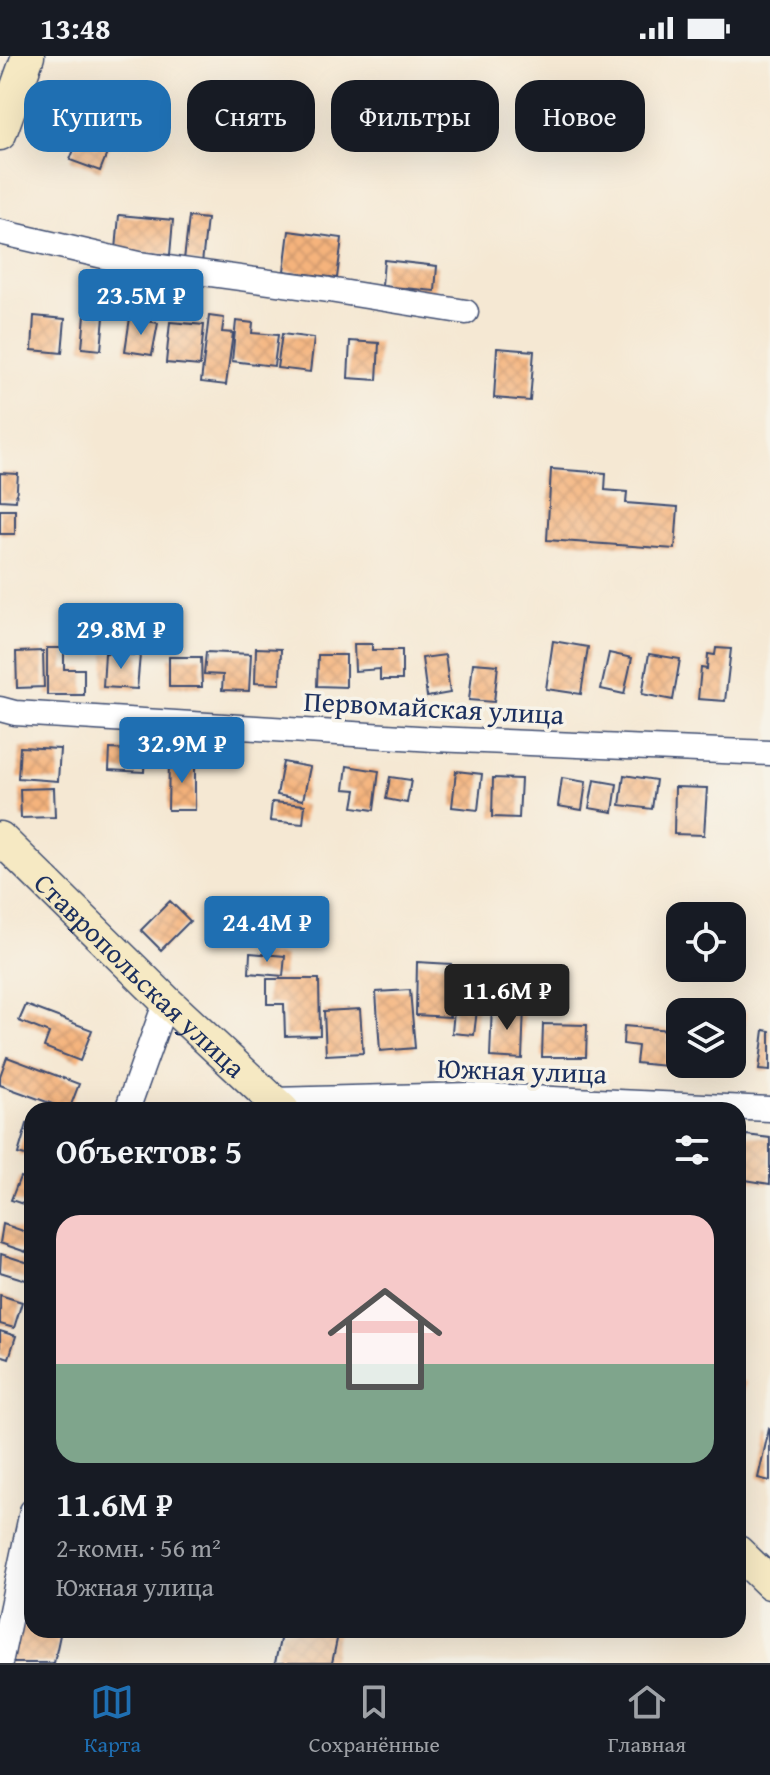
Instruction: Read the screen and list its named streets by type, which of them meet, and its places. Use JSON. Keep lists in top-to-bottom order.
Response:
{
  "streets": {
    "street": ["Первомайская улица", "Ставропольская улица", "Южная улица"]
  },
  "page": {
    "status": "13:48",
    "chip": [
      "Купить",
      "Снять",
      "Фильтры",
      "Новое"
    ],
    "price": [
      "23.5M ₽",
      "29.8M ₽",
      "32.9M ₽",
      "24.4M ₽",
      "11.6M ₽"
    ],
    "heading": "Объектов: 5",
    "list": [
      {
        "name": "11.6M ₽",
        "note": "2-комн. · 56 m² · Южная улица"
      }
    ],
    "tabs": ["Карта", "Сохранённые", "Главная"]
  }
}
